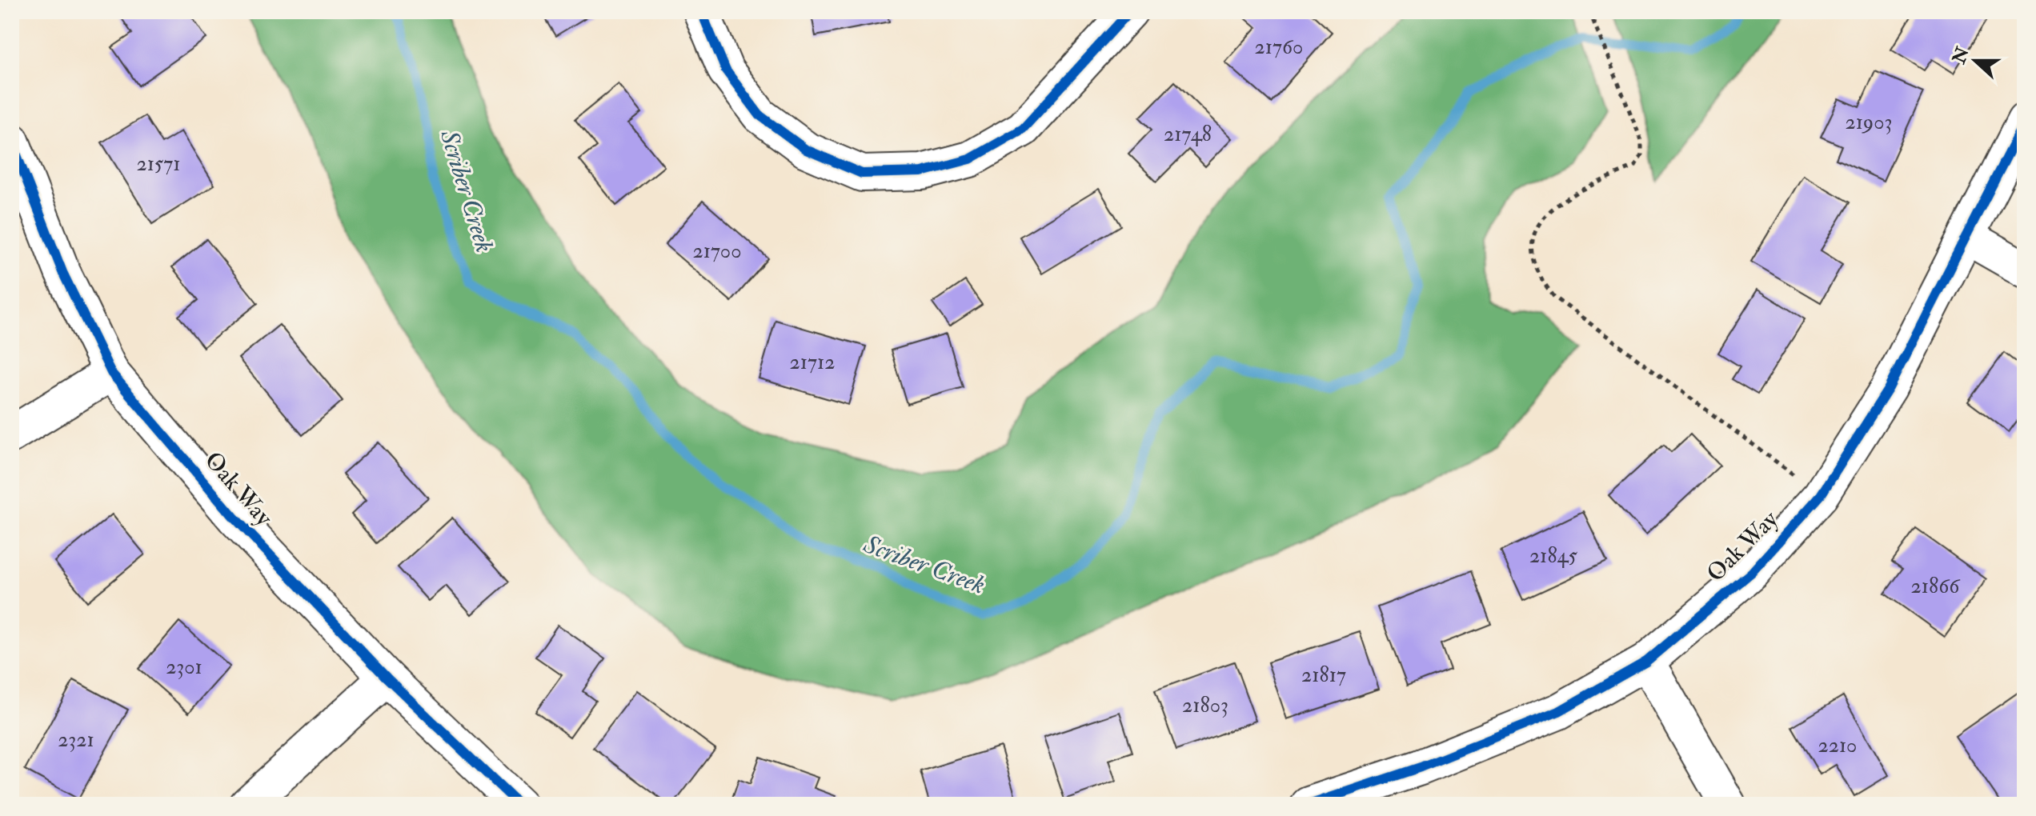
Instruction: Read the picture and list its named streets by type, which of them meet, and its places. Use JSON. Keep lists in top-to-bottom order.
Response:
{
  "streets": {
    "street": ["Oak Way"]
  },
  "water": ["Scriber Creek"],
  "house_numbers": [
    "21760",
    "21903",
    "21748",
    "21571",
    "21700",
    "21712",
    "21845",
    "21866",
    "2301",
    "21817",
    "21803",
    "2321",
    "2210"
  ],
  "north": "left"
}
